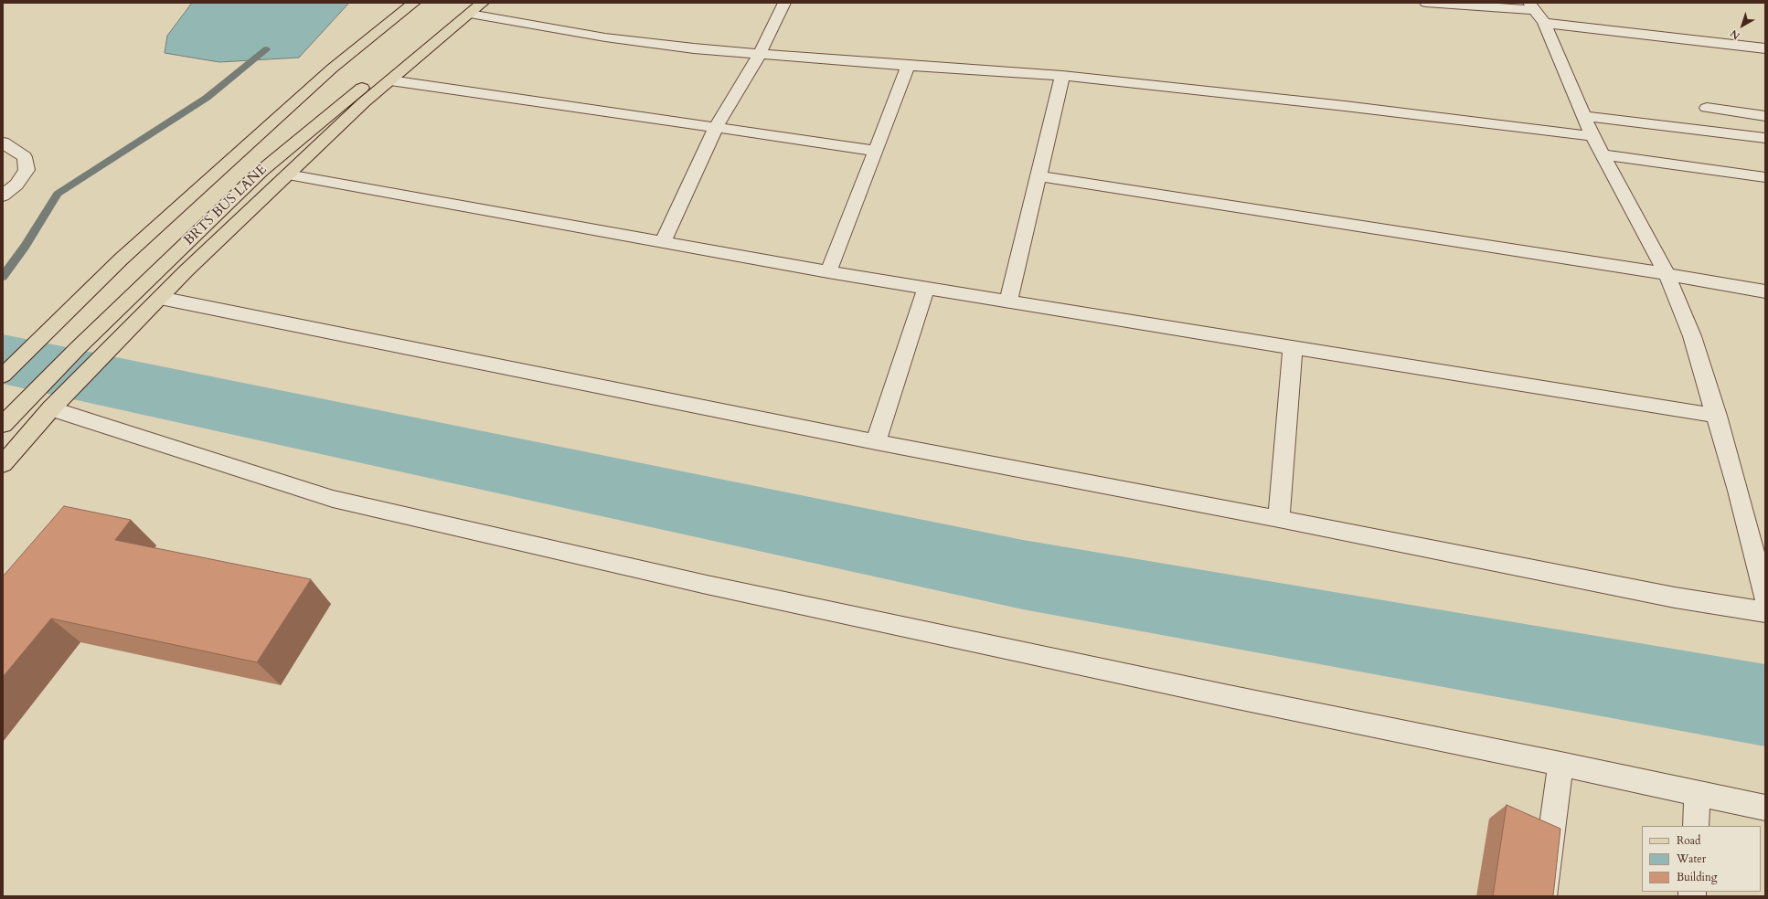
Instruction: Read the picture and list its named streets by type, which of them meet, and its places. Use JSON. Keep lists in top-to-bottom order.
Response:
{
  "streets": {
    "main road": ["BRTS BUS LANE"]
  },
  "legend": ["Road", "Water", "Building"],
  "north": "bottom left"
}
